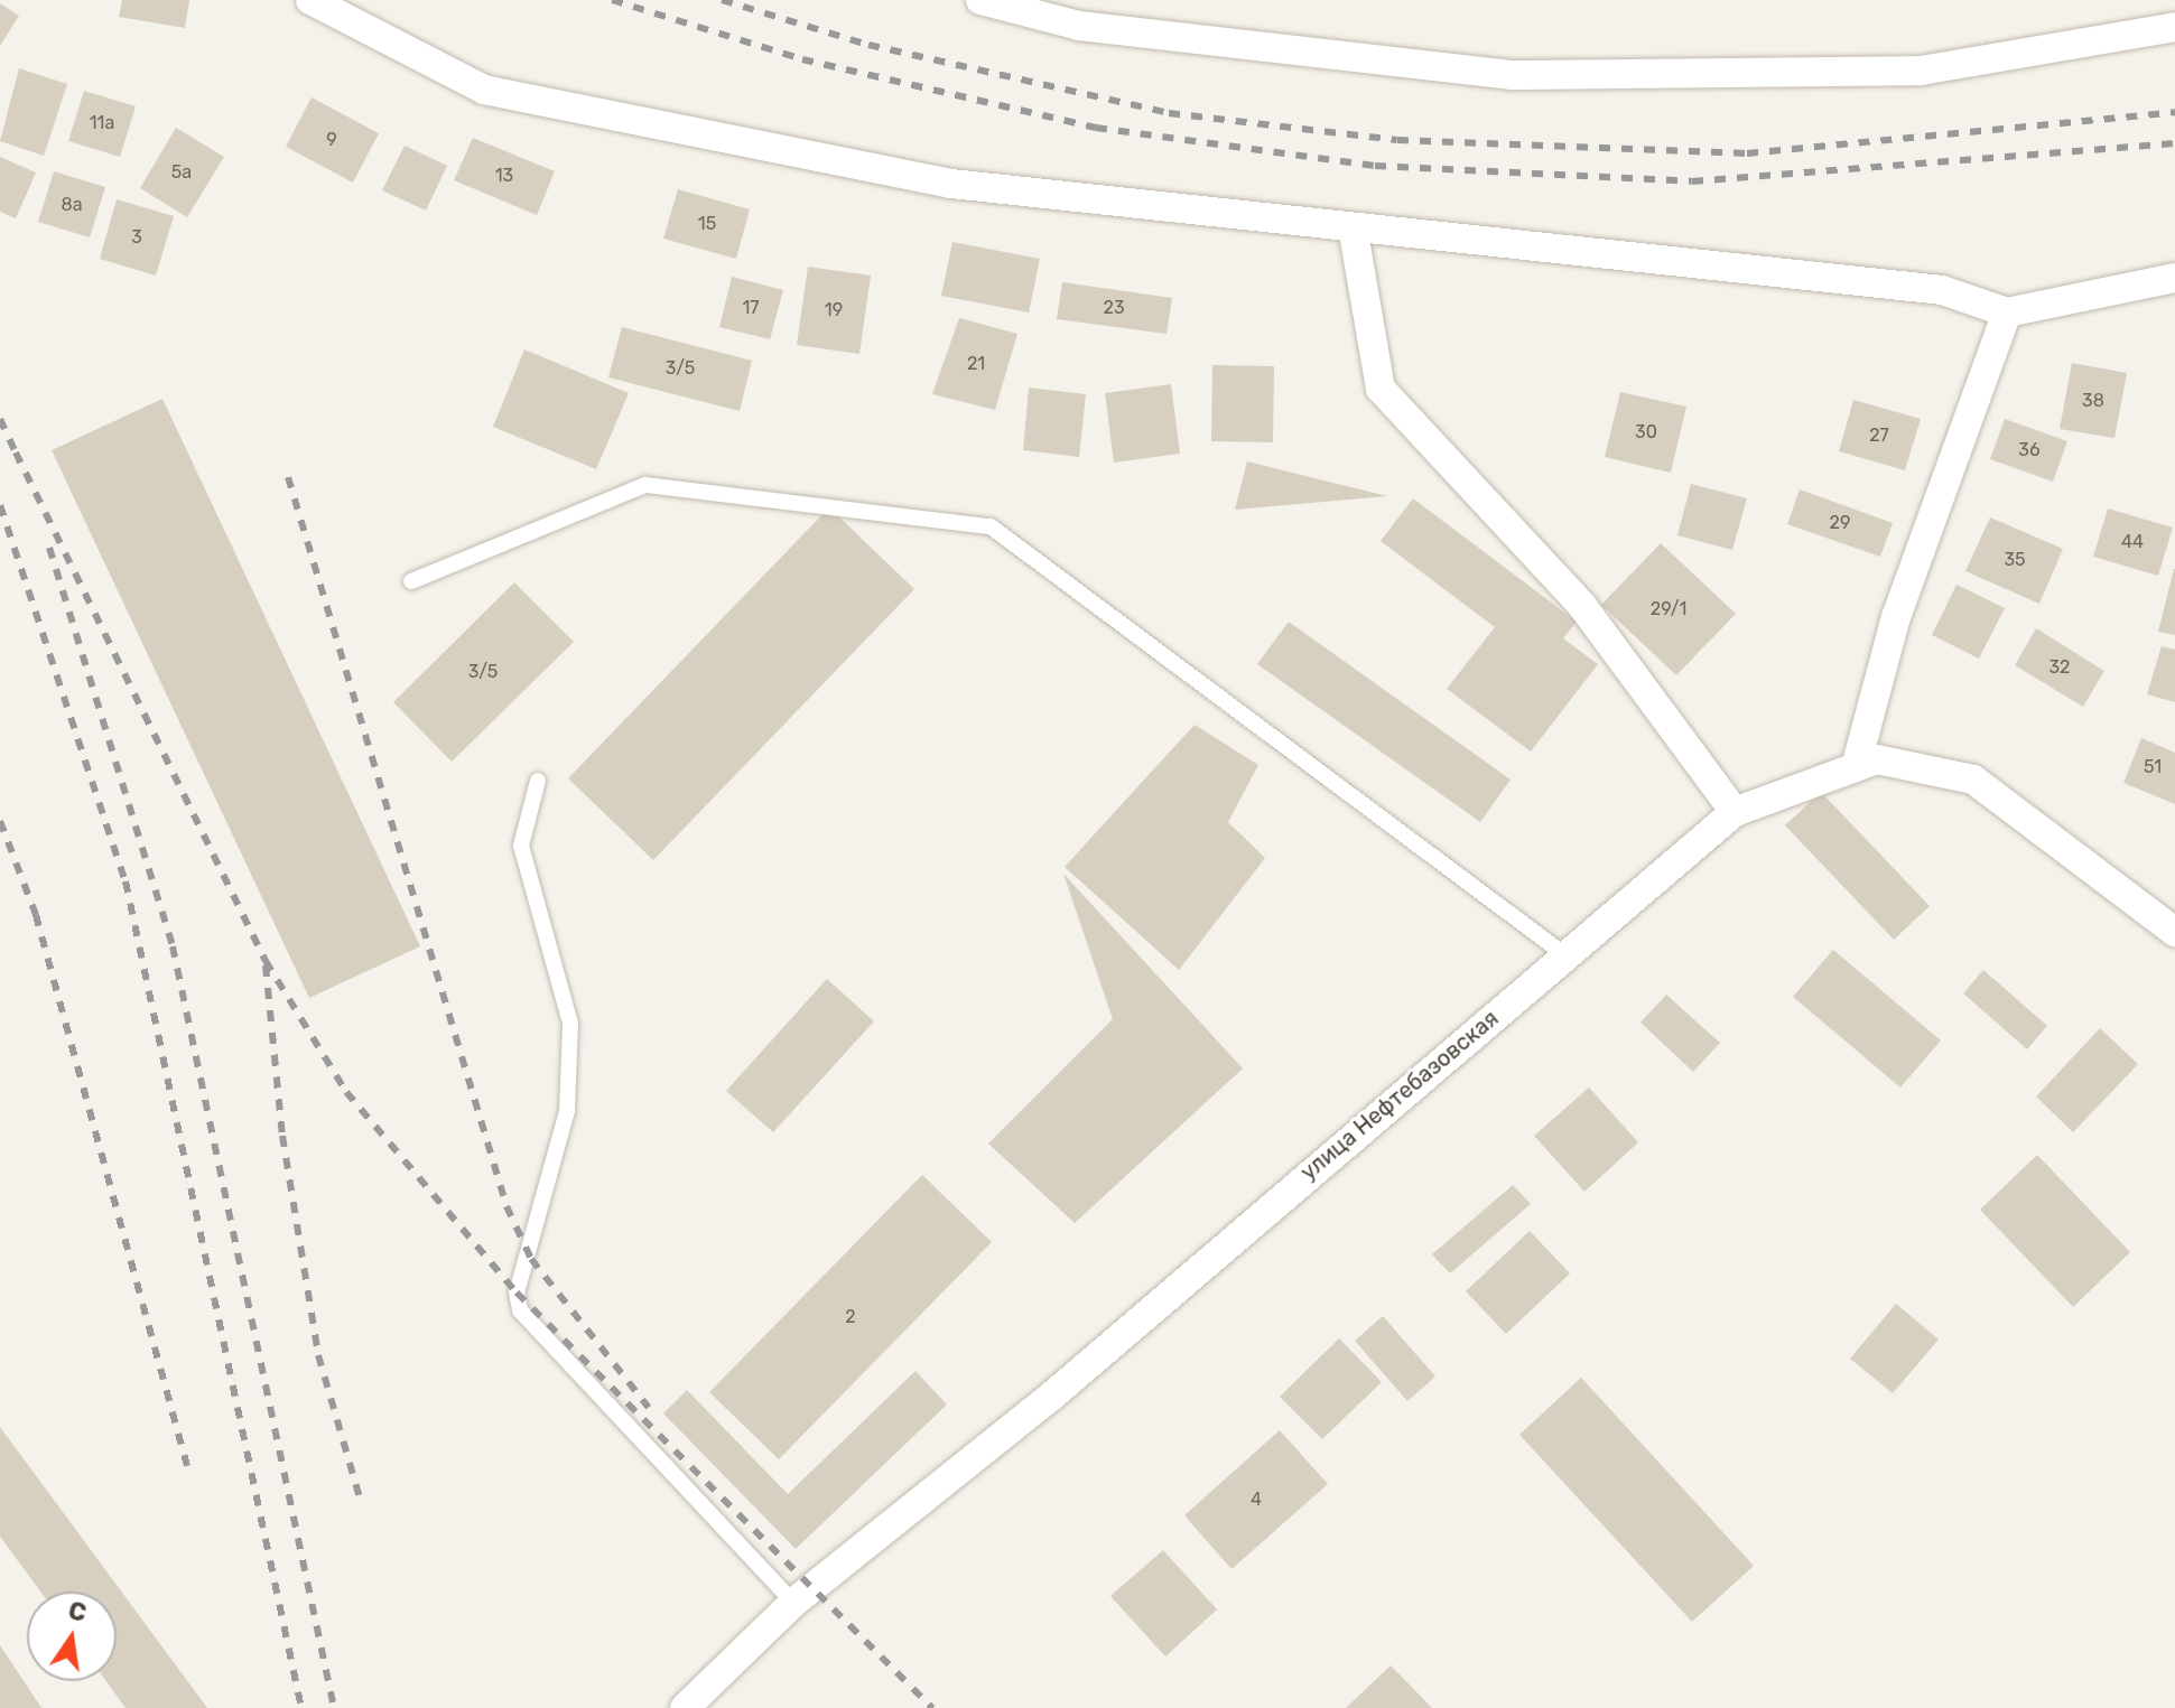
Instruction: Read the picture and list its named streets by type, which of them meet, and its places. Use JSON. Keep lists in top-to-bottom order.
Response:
{
  "streets": {
    "street": ["улица Нефтебазовская"]
  },
  "house_numbers": [
    "11а",
    "9",
    "5а",
    "13",
    "8а",
    "15",
    "3",
    "17",
    "23",
    "19",
    "21",
    "3/5",
    "38",
    "30",
    "27",
    "36",
    "29",
    "44",
    "35",
    "29/1",
    "32",
    "3/5",
    "51",
    "2",
    "4"
  ],
  "north": "top"
}
